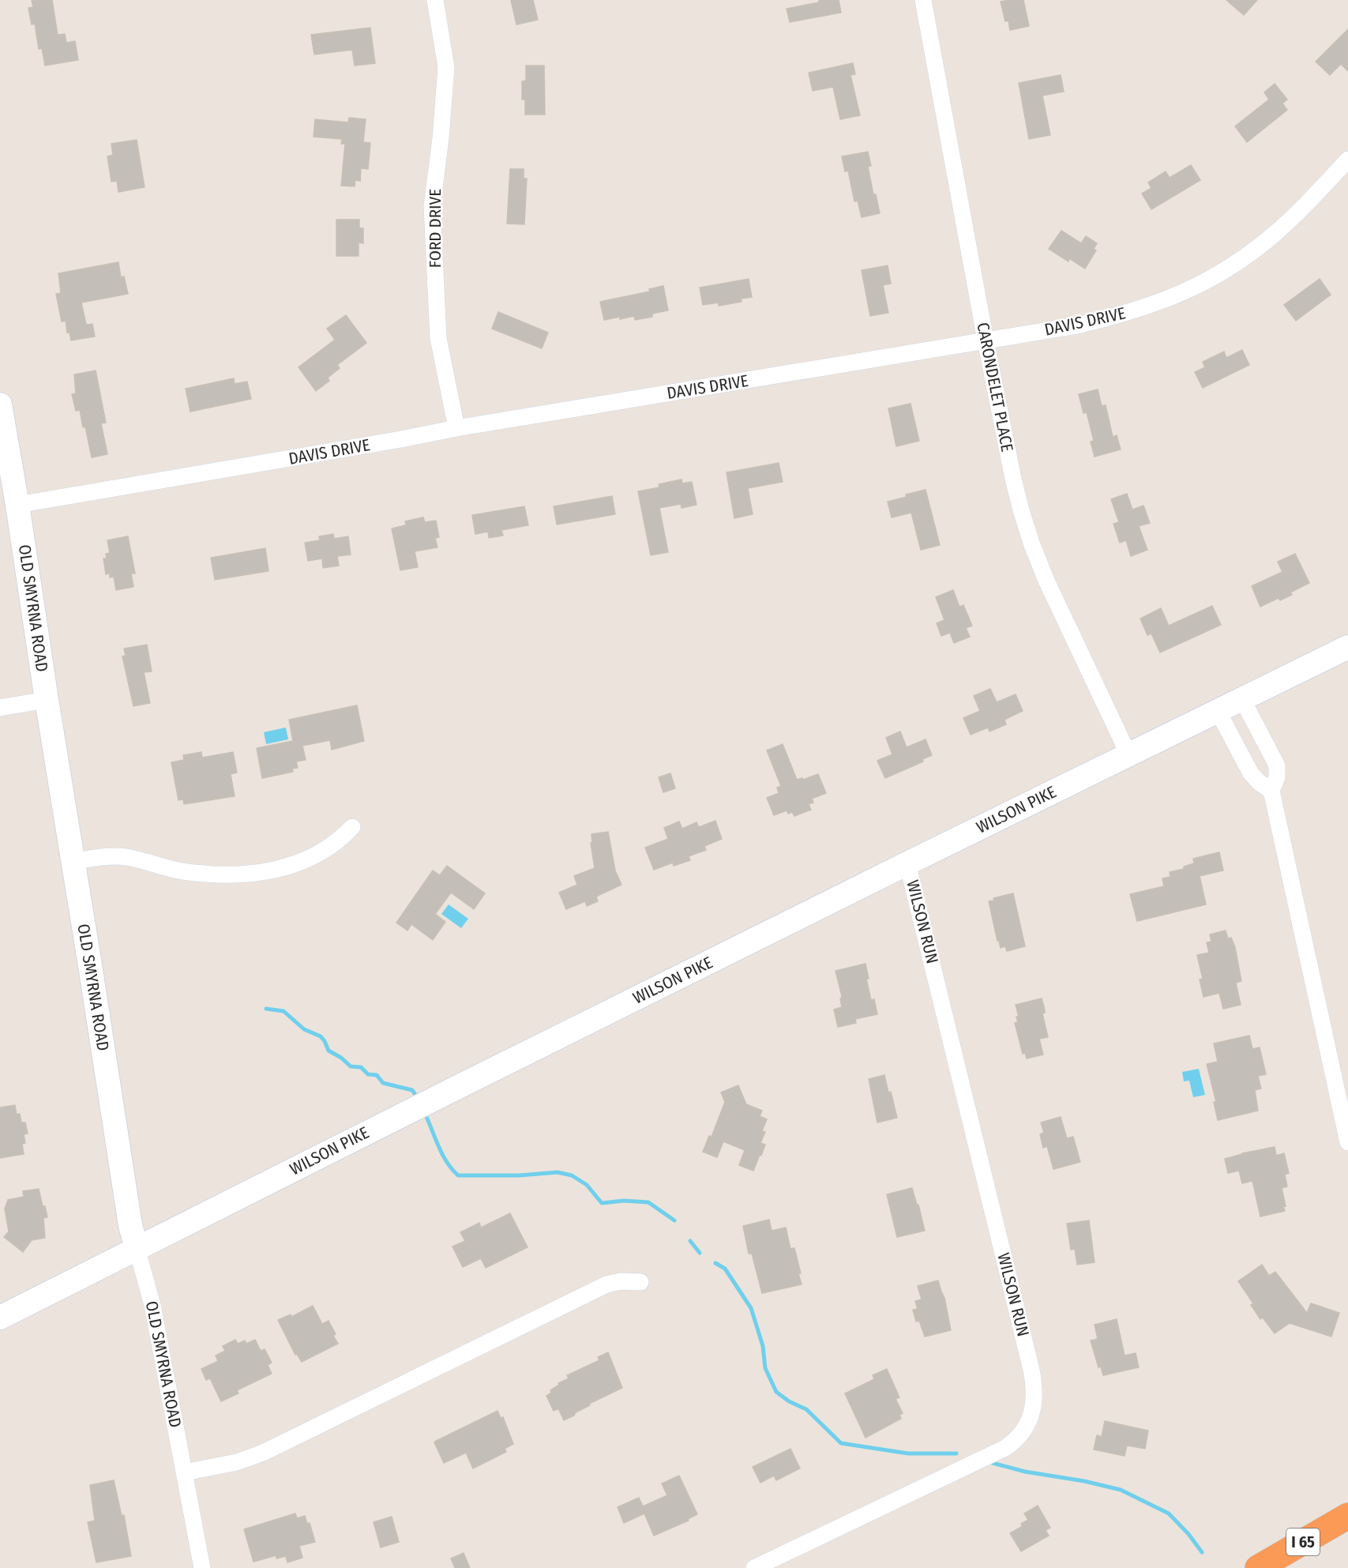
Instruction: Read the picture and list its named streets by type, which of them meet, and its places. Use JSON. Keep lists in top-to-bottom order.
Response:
{
  "streets": {
    "highway": ["I 65"],
    "main road": ["OLD SMYRNA ROAD", "WILSON PIKE"],
    "street": [
      "FORD DRIVE",
      "DAVIS DRIVE",
      "CARONDELET PLACE",
      "WILSON RUN"
    ]
  },
  "crossings": [
    ["FORD DRIVE", "DAVIS DRIVE"],
    ["DAVIS DRIVE", "CARONDELET PLACE"],
    ["DAVIS DRIVE", "OLD SMYRNA ROAD"],
    ["CARONDELET PLACE", "WILSON PIKE"],
    ["OLD SMYRNA ROAD", "WILSON PIKE"],
    ["WILSON PIKE", "WILSON RUN"]
  ]
}
